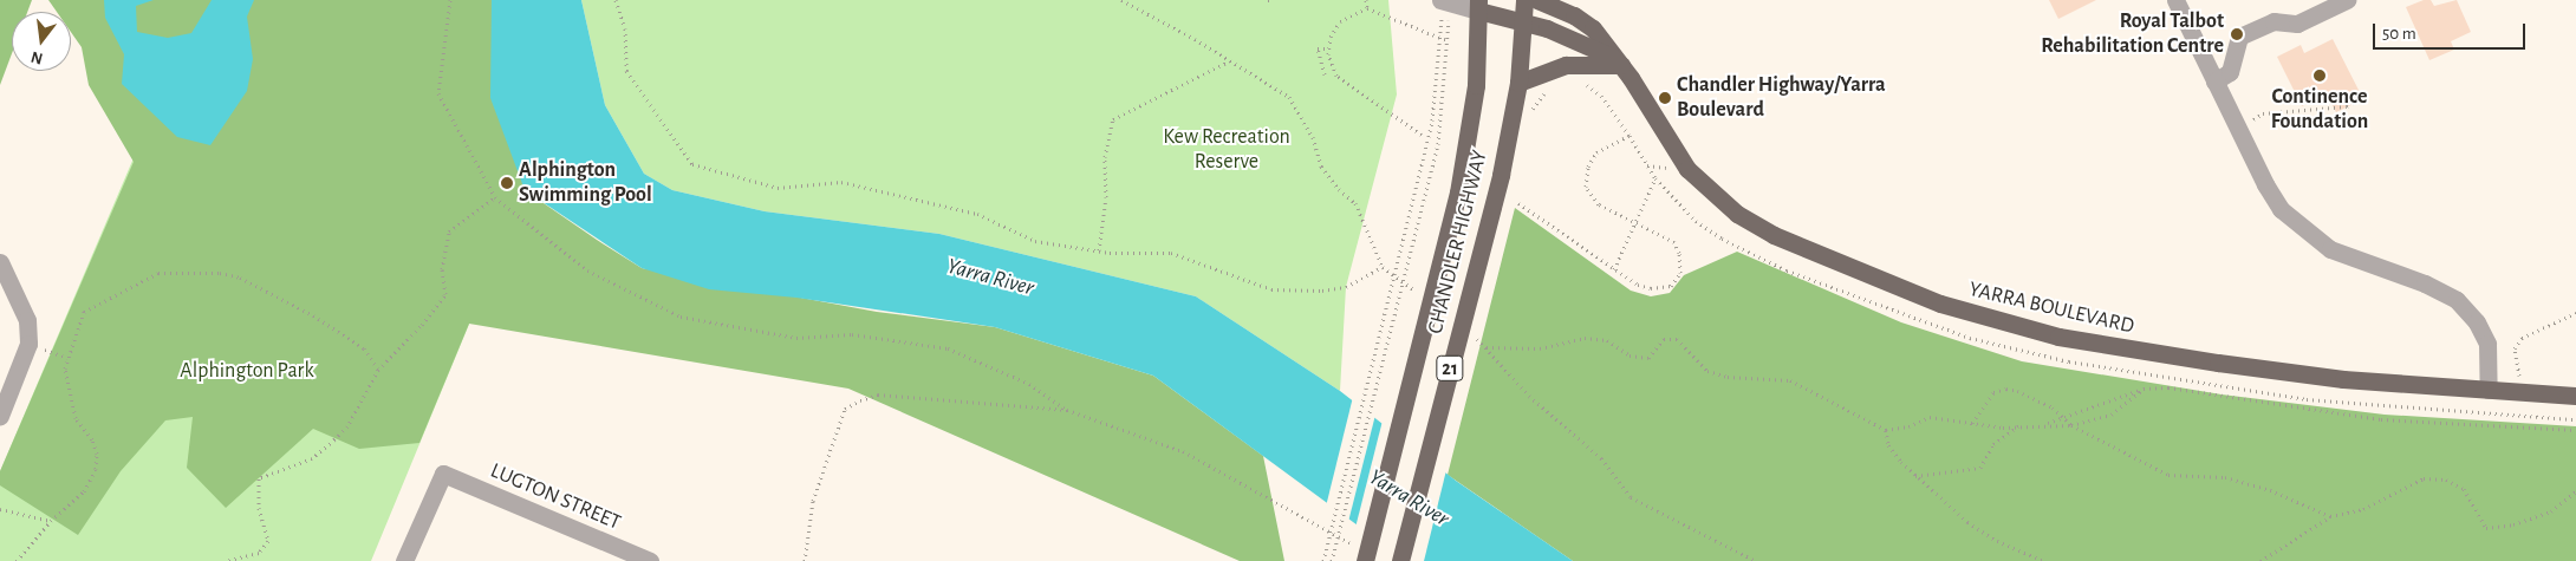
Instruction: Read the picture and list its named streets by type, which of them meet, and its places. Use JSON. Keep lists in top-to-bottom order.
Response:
{
  "streets": {
    "main road": ["CHANDLER HIGHWAY", "YARRA BOULEVARD", "21"],
    "street": ["LUGTON STREET"]
  },
  "water": ["Yarra River"],
  "parks": ["Kew Recreation Reserve", "Alphington Park"],
  "places": [
    "Royal Talbot Rehabilitation Centre",
    "Continence Foundation",
    "Chandler Highway/Yarra Boulevard",
    "Alphington Swimming Pool"
  ],
  "scale_bar": "50 m",
  "north": "bottom"
}
